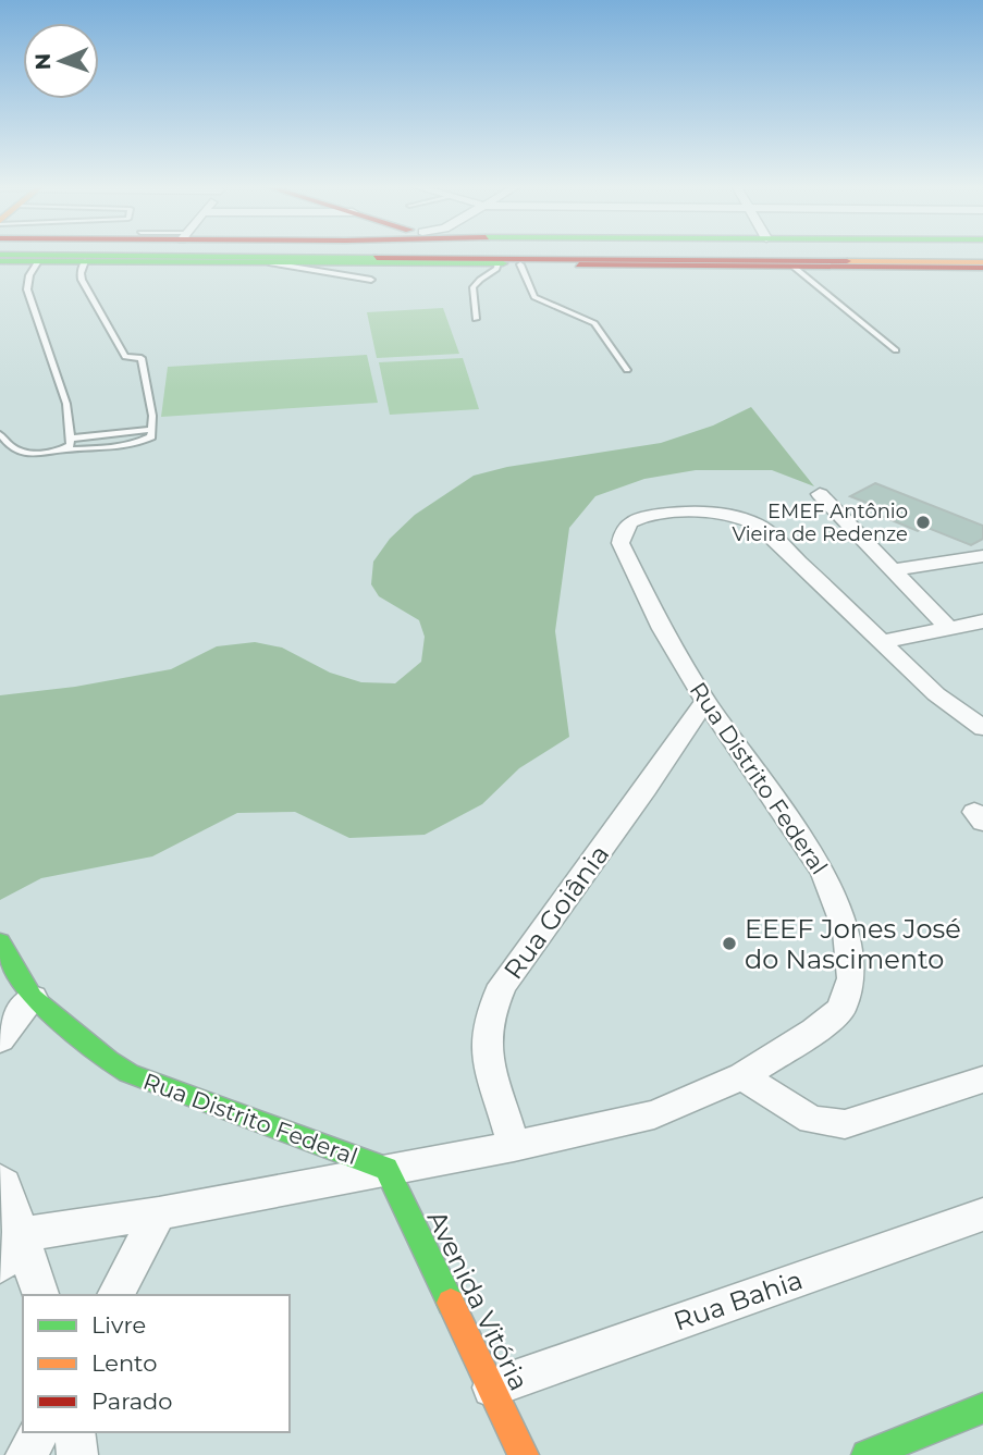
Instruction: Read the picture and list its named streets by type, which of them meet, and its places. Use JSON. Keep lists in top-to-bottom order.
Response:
{
  "streets": {
    "street": [
      "Rua Distrito Federal",
      "Rua Goiânia",
      "Avenida Vitória",
      "Rua Bahia"
    ]
  },
  "crossings": [
    ["Rua Distrito Federal", "Rua Goiânia"],
    ["Rua Distrito Federal", "Avenida Vitória"],
    ["Avenida Vitória", "Rua Bahia"]
  ],
  "places": ["EMEF Antônio Vieira de Redenze", "EEEF Jones José do Nascimento"],
  "legend": ["Livre", "Lento", "Parado"],
  "north": "left"
}
